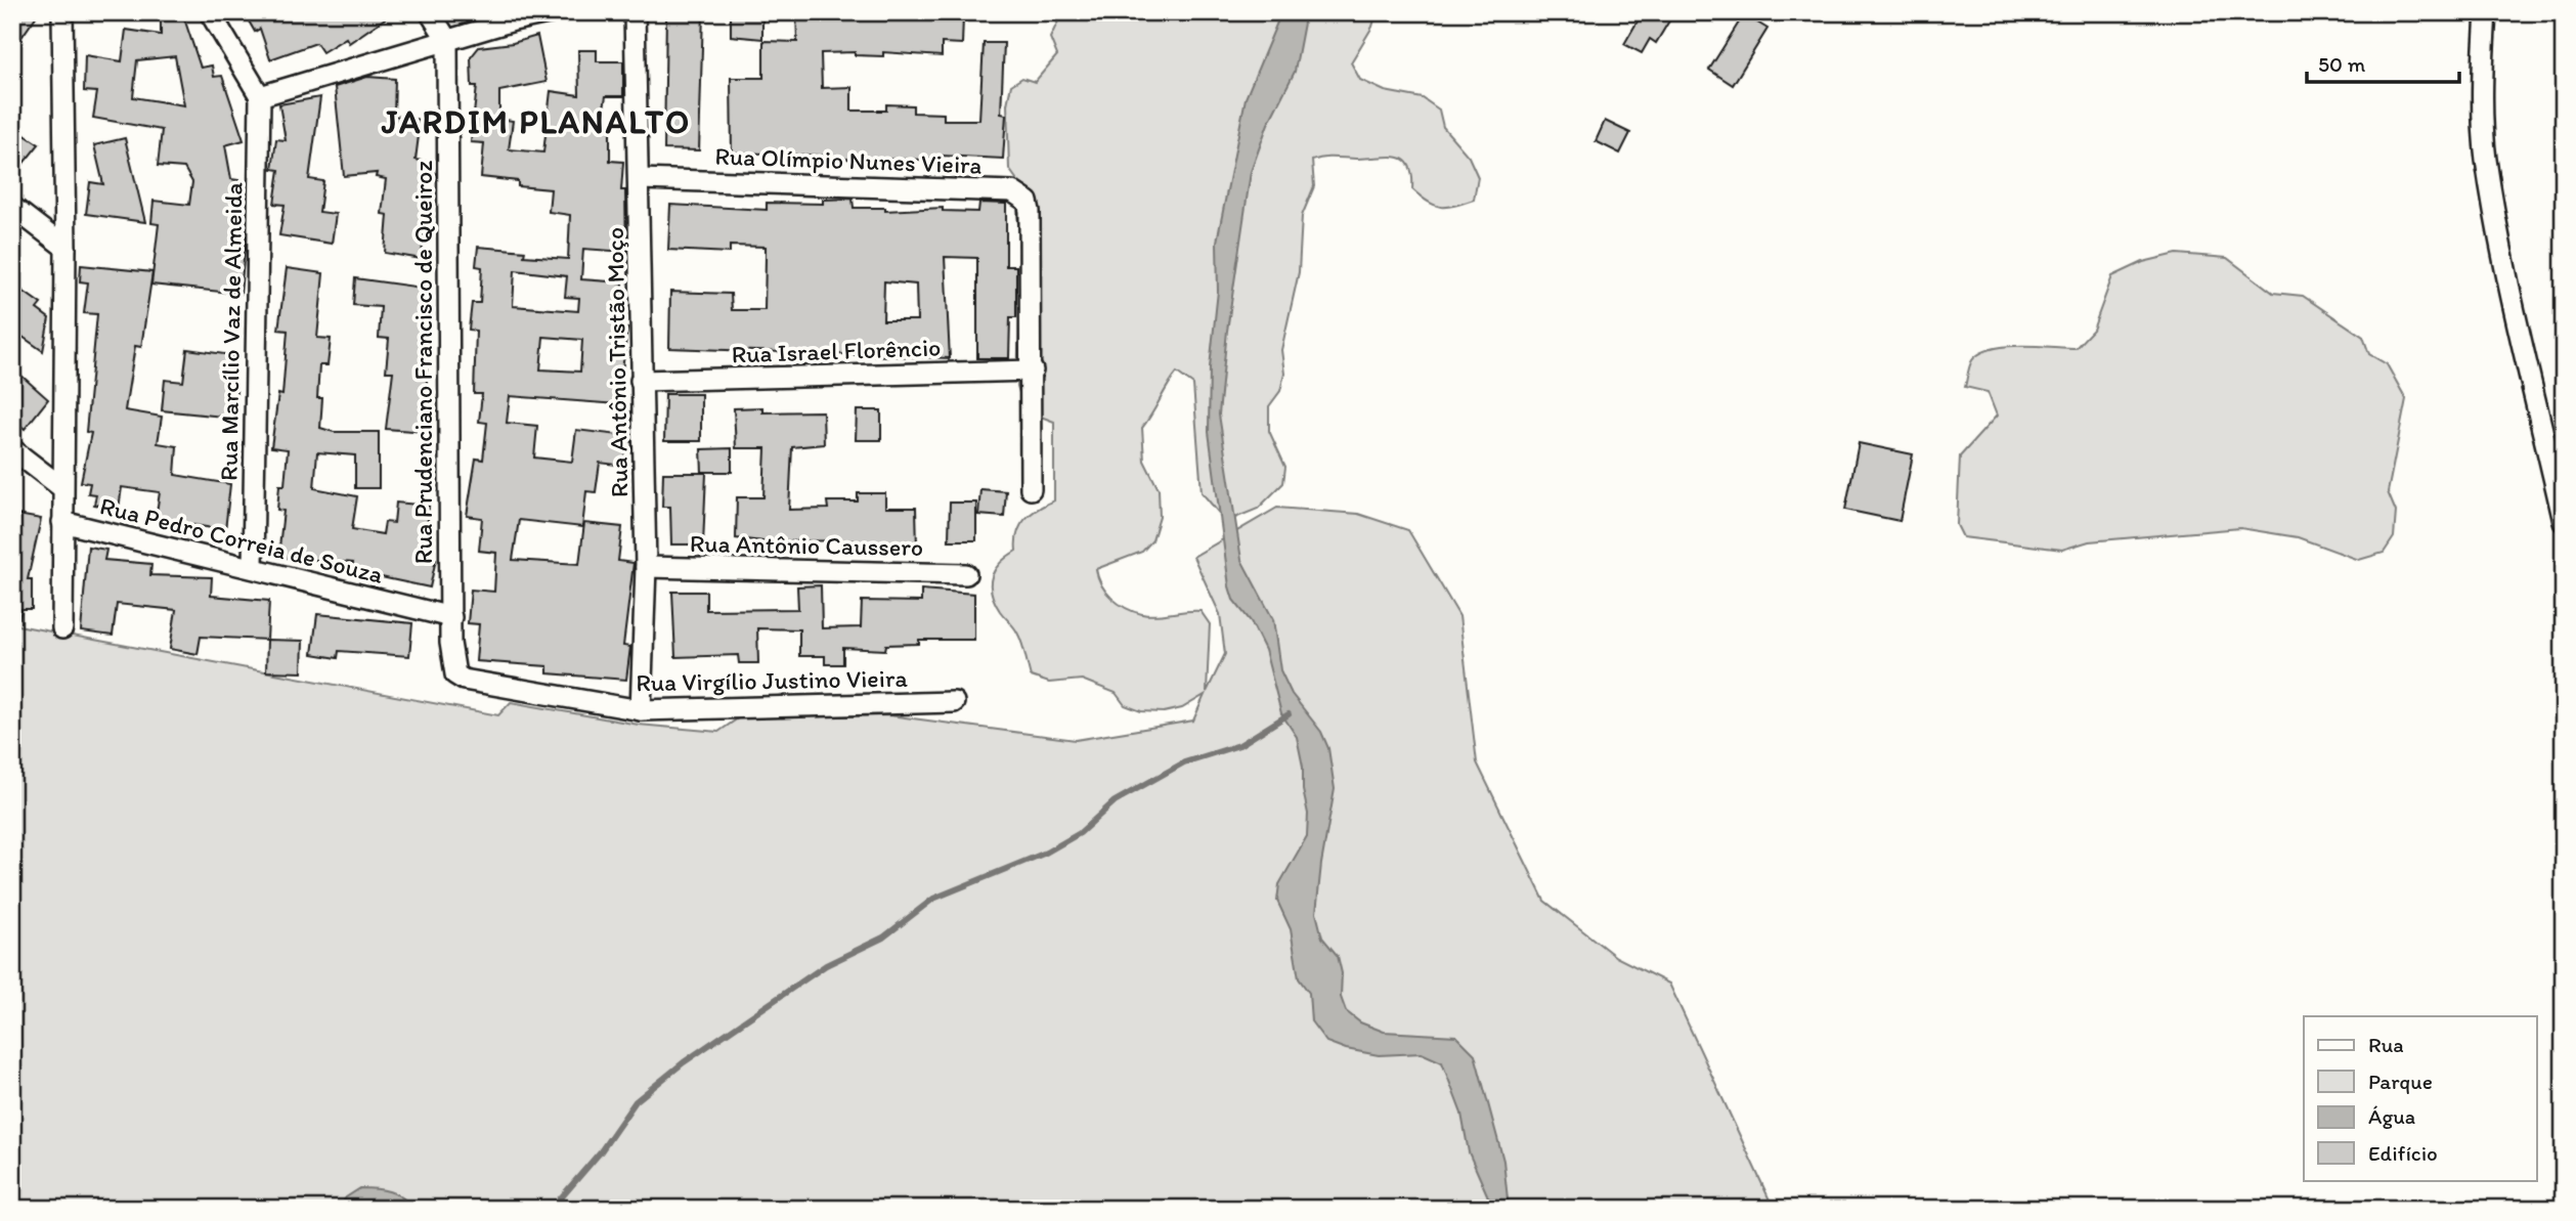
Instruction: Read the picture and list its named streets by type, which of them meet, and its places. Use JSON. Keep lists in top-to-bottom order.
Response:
{
  "streets": {
    "street": [
      "Rua Olímpio Nunes Vieira",
      "Rua Marcílio Vaz de Almeida",
      "Rua Israel Florêncio",
      "Rua Prudenciano Francisco de Queiroz",
      "Rua Antônio Tristão Moço",
      "Rua Pedro Correia de Souza",
      "Rua Antônio Caussero",
      "Rua Virgílio Justino Vieira"
    ]
  },
  "crossings": [
    ["Rua Olímpio Nunes Vieira", "Rua Israel Florêncio"],
    ["Rua Olímpio Nunes Vieira", "Rua Antônio Tristão Moço"],
    ["Rua Marcílio Vaz de Almeida", "Rua Pedro Correia de Souza"],
    ["Rua Israel Florêncio", "Rua Antônio Tristão Moço"],
    ["Rua Prudenciano Francisco de Queiroz", "Rua Pedro Correia de Souza"],
    ["Rua Prudenciano Francisco de Queiroz", "Rua Virgílio Justino Vieira"],
    ["Rua Antônio Tristão Moço", "Rua Antônio Caussero"],
    ["Rua Antônio Tristão Moço", "Rua Virgílio Justino Vieira"]
  ],
  "districts": ["JARDIM PLANALTO"],
  "legend": [
    "Rua",
    "Parque",
    "Água",
    "Edifício"
  ],
  "scale_bar": "50 m"
}
